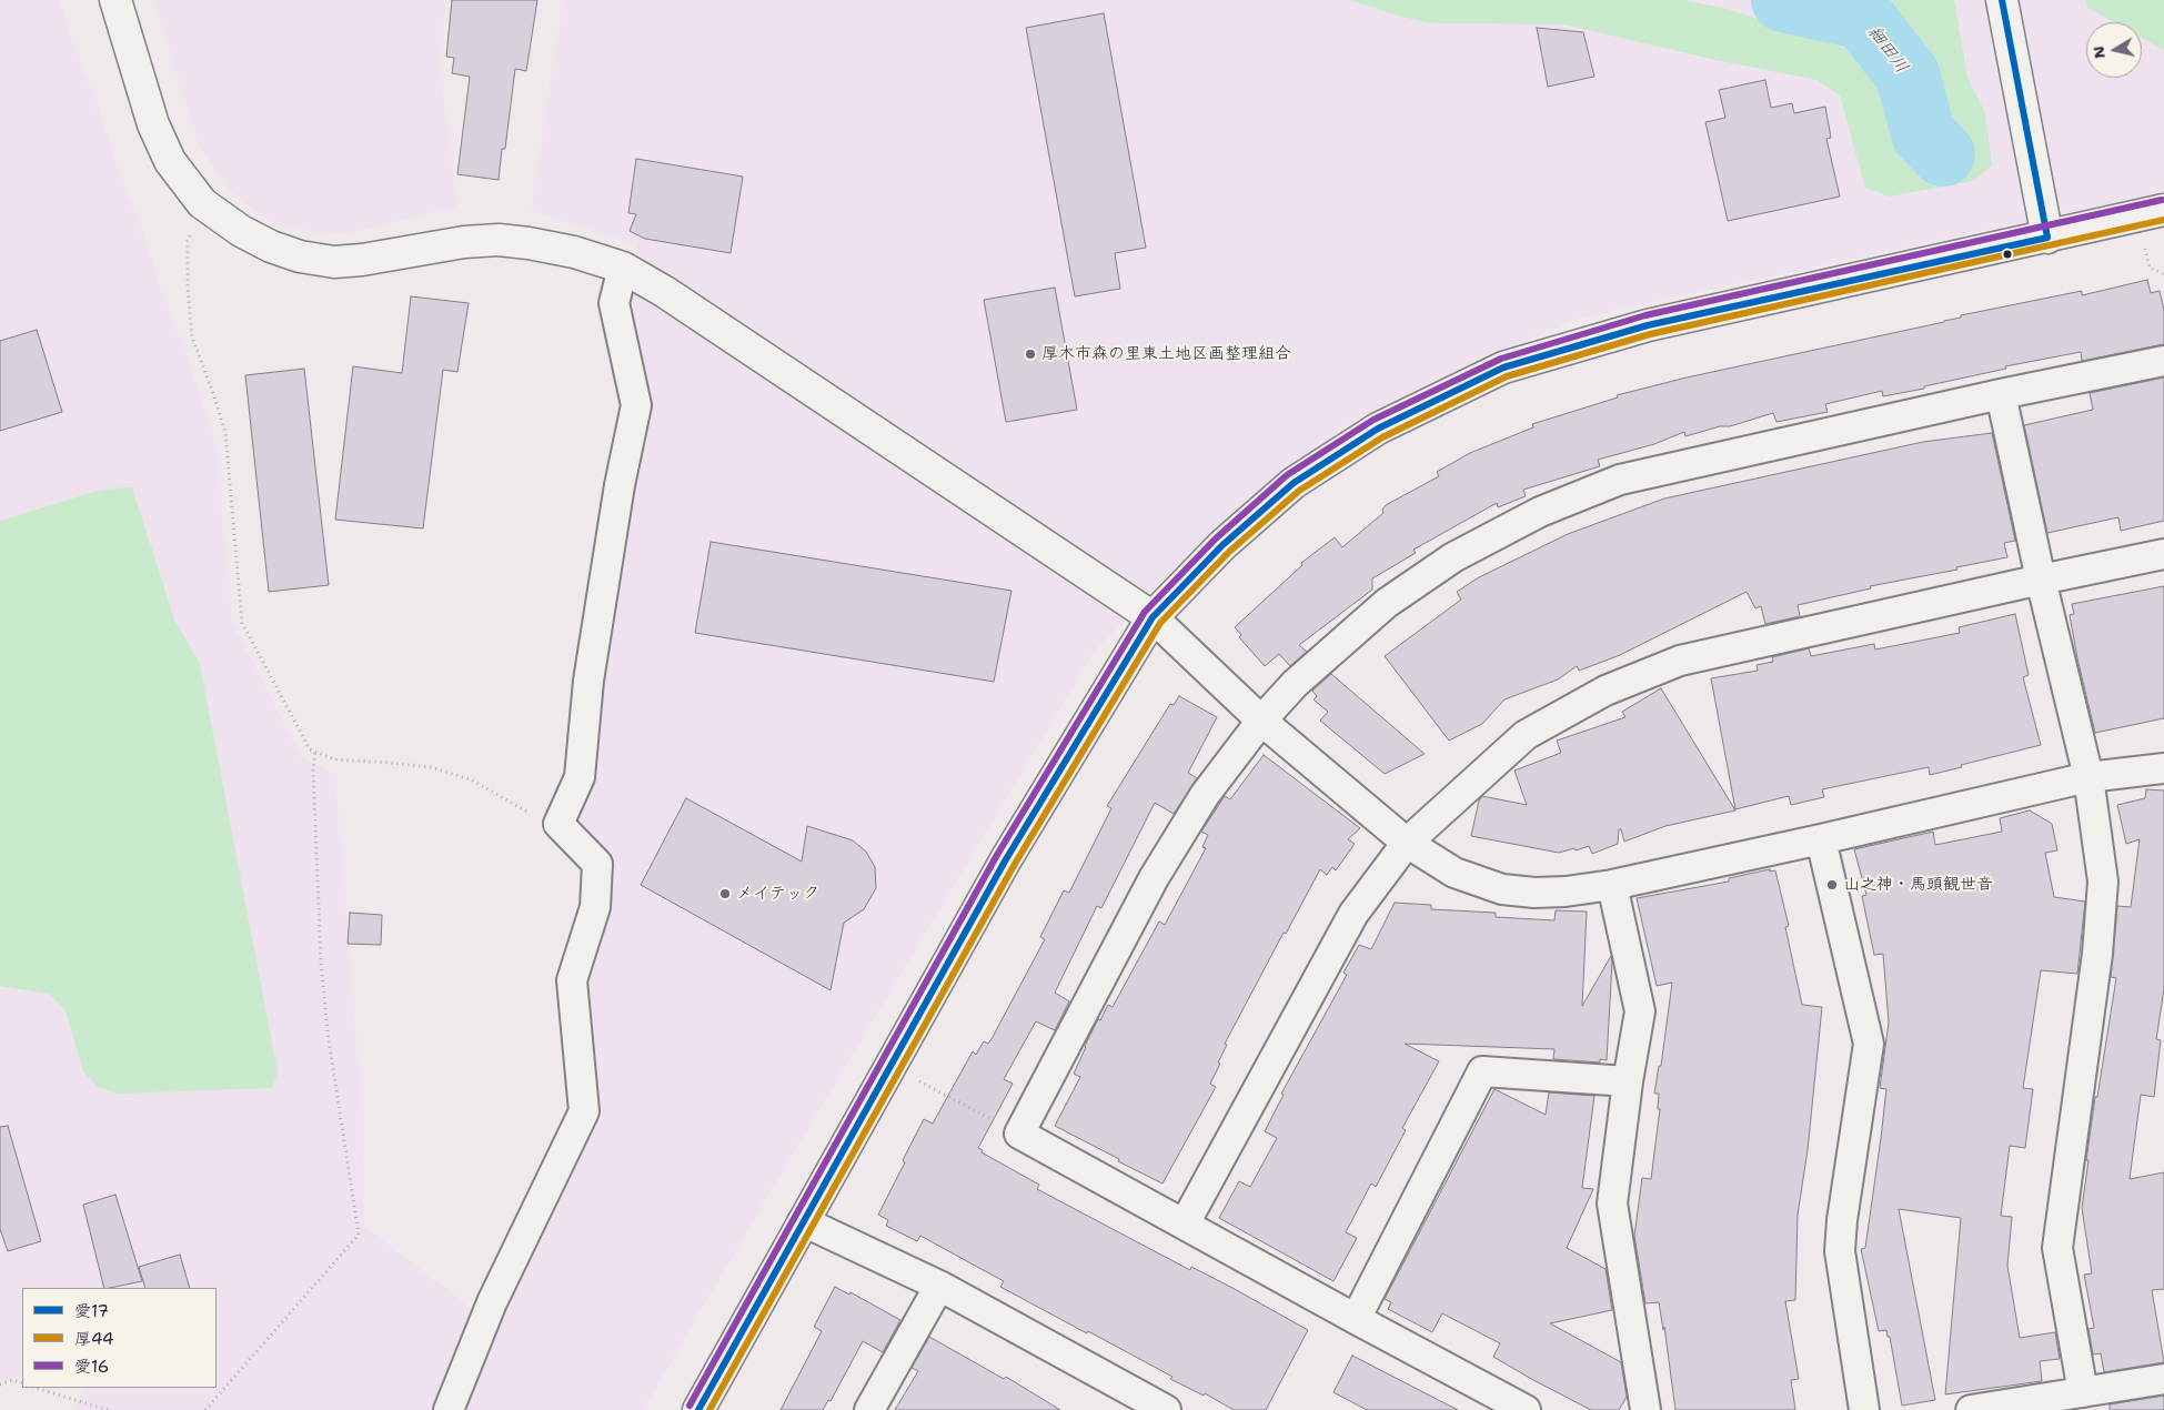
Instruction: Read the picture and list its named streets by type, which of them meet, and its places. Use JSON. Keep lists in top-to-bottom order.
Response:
{
  "water": ["細田川"],
  "places": ["厚木市森の里東土地区画整理組合", "山之神・馬頭観世音", "メイテック"],
  "lines": ["transit line 愛17", "transit line 愛16", "transit line 厚44"],
  "legend": ["愛17", "厚44", "愛16"],
  "north": "left"
}
